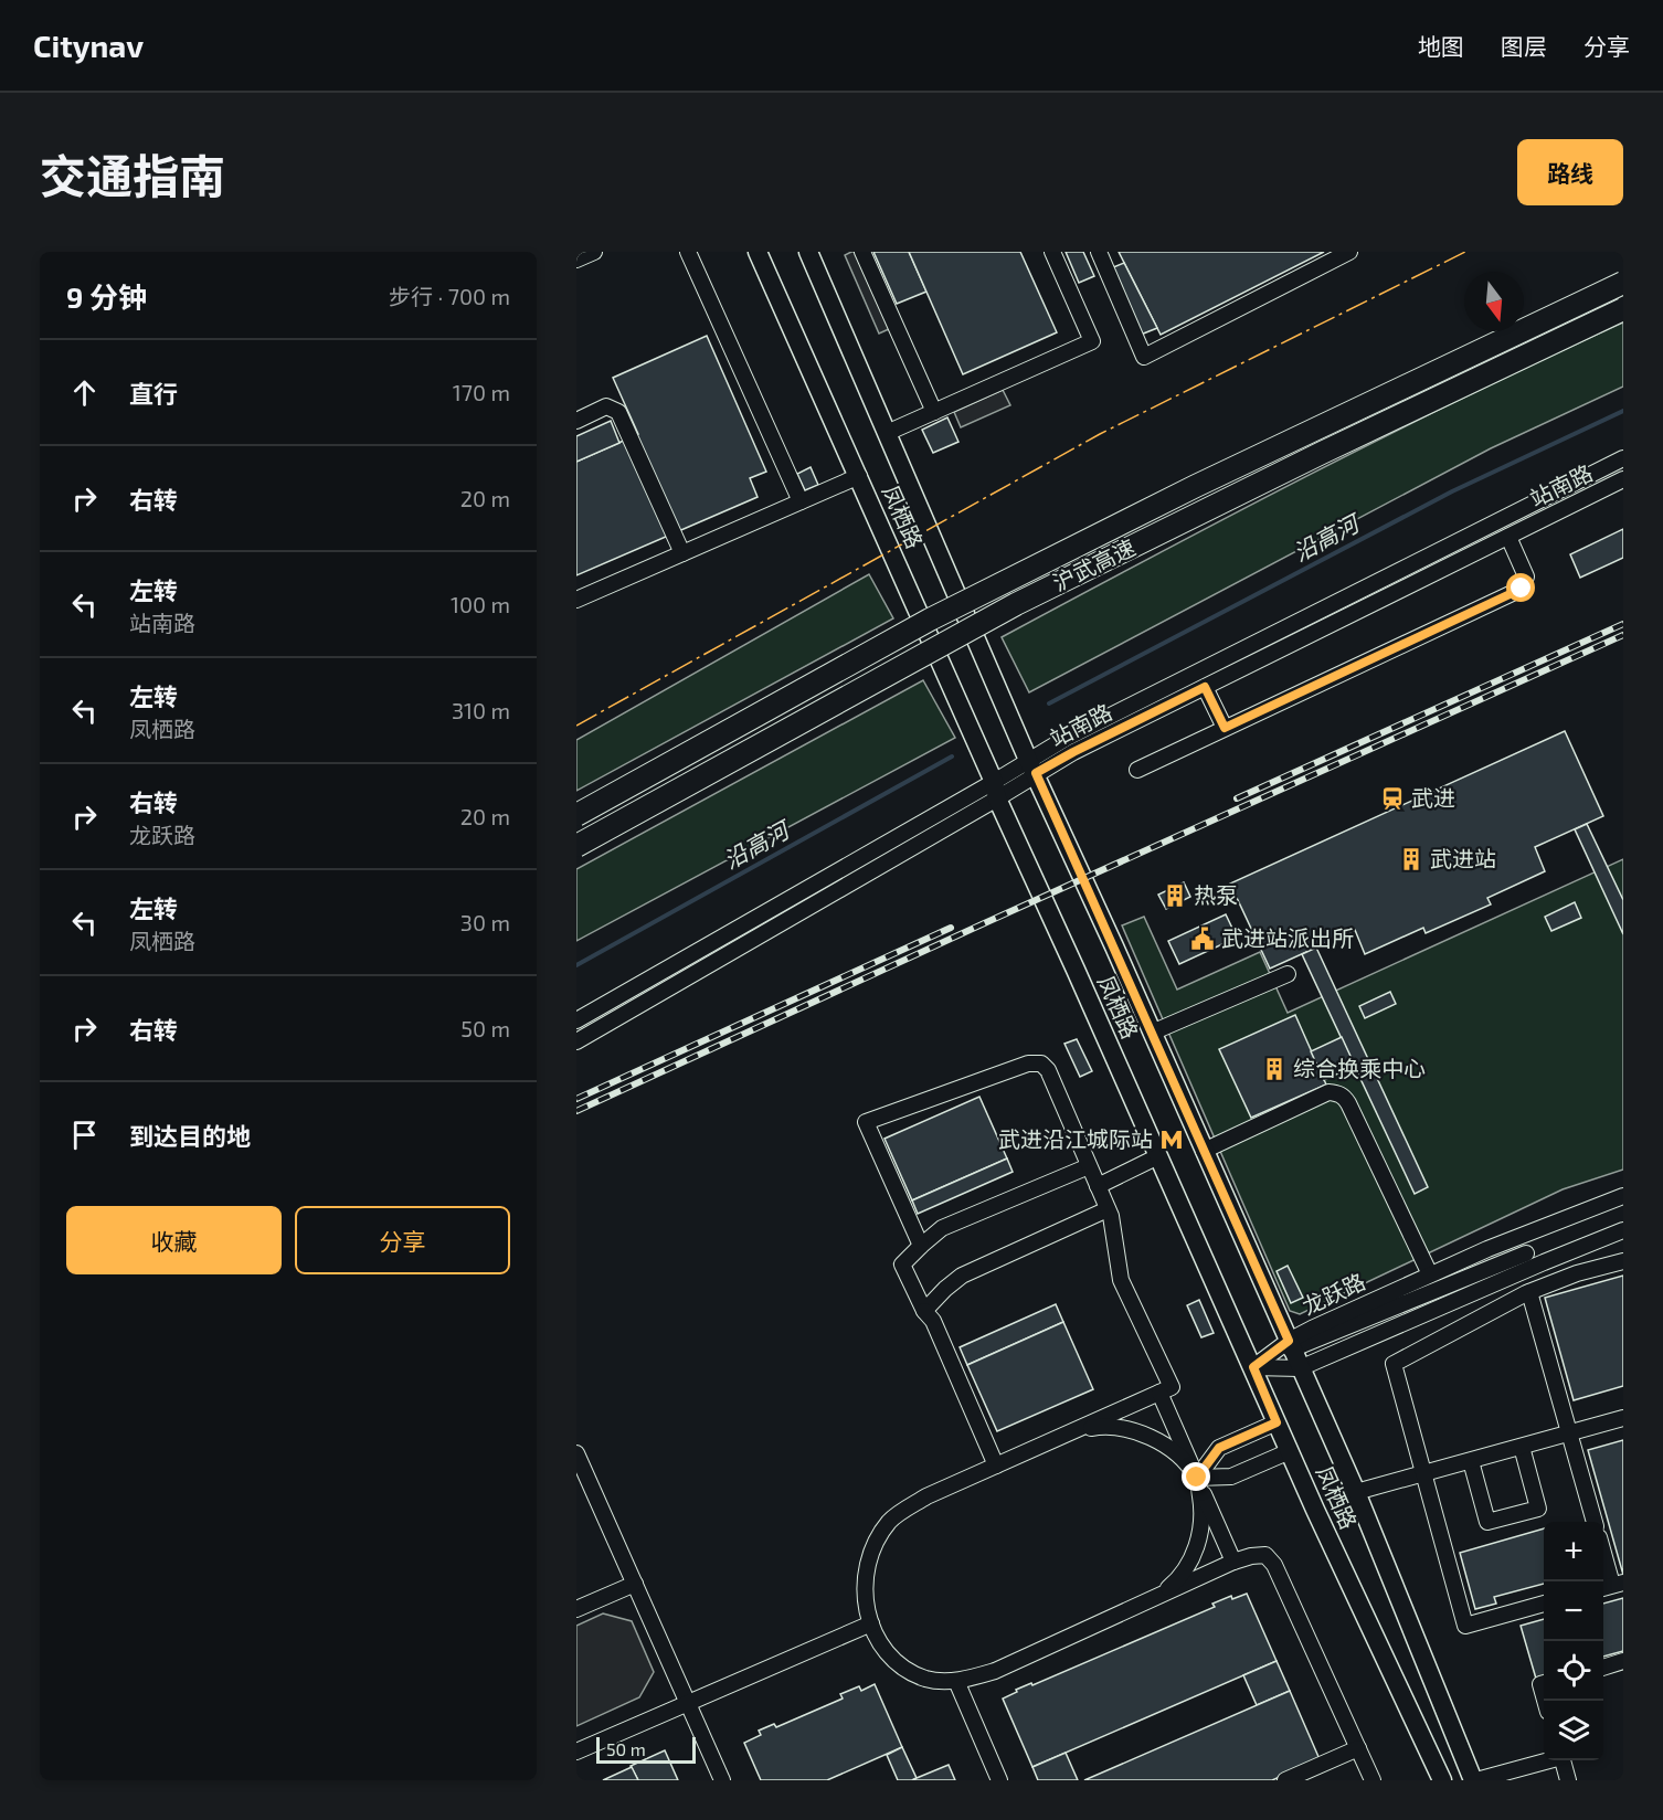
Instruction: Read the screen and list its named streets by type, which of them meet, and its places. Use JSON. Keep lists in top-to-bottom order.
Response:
{
  "streets": {
    "highway": ["沪武高速"],
    "main road": ["凤栖路"],
    "street": ["站南路", "龙跃路"]
  },
  "crossings": [
    ["站南路", "凤栖路"],
    ["凤栖路", "龙跃路"]
  ],
  "water": ["沿高河"],
  "places": {
    "station": ["武进"],
    "building": ["武进站", "热泵", "综合换乘中心"],
    "public building": ["武进站派出所"],
    "metro station": ["武进沿江城际站"]
  },
  "scale_bar": "50 m",
  "north": "bottom",
  "page": {
    "header": "Citynav",
    "nav": ["地图", "图层", "分享"],
    "title": "交通指南",
    "buttons": [
      "路线",
      ["收藏", "分享"]
    ],
    "heading": ["9 分钟", "步行 · 700 m"],
    "list": [
      ["直行", "170 m"],
      ["右转", "20 m"],
      ["左转", "站南路", "100 m"],
      ["左转", "凤栖路", "310 m"],
      ["右转", "龙跃路", "20 m"],
      ["左转", "凤栖路", "30 m"],
      ["右转", "50 m"],
      "到达目的地"
    ],
    "map_buttons": ["+", "−"],
    "scale": "50 m"
  }
}
